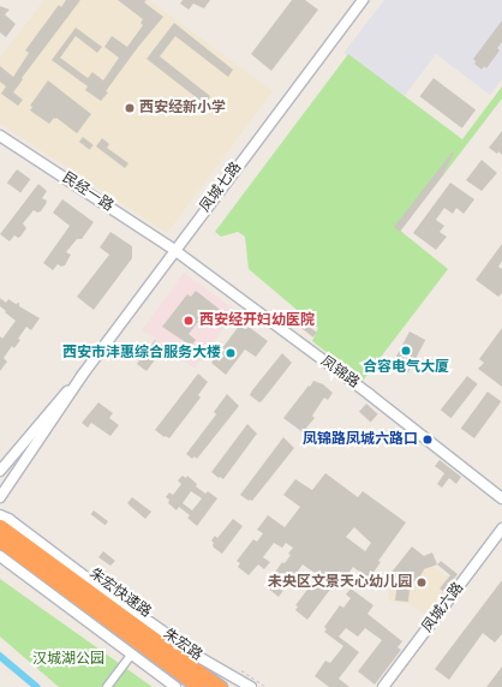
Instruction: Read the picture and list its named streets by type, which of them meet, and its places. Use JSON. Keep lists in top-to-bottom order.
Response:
{
  "streets": {
    "highway": ["朱宏快速路"],
    "street": [
      "凤城七路",
      "民经一路",
      "凤锦路",
      "凤城六路",
      "朱宏路"
    ]
  },
  "crossings": [
    ["凤城七路", "民经一路"],
    ["凤城七路", "凤锦路"],
    ["民经一路", "凤锦路"]
  ],
  "parks": ["汉城湖公园"],
  "places": [
    "西安经新小学",
    "西安经开妇幼医院",
    "合容电气大厦",
    "西安市沣惠综合服务大楼",
    "凤锦路凤城六路口",
    "未央区文景天心幼儿园"
  ]
}
